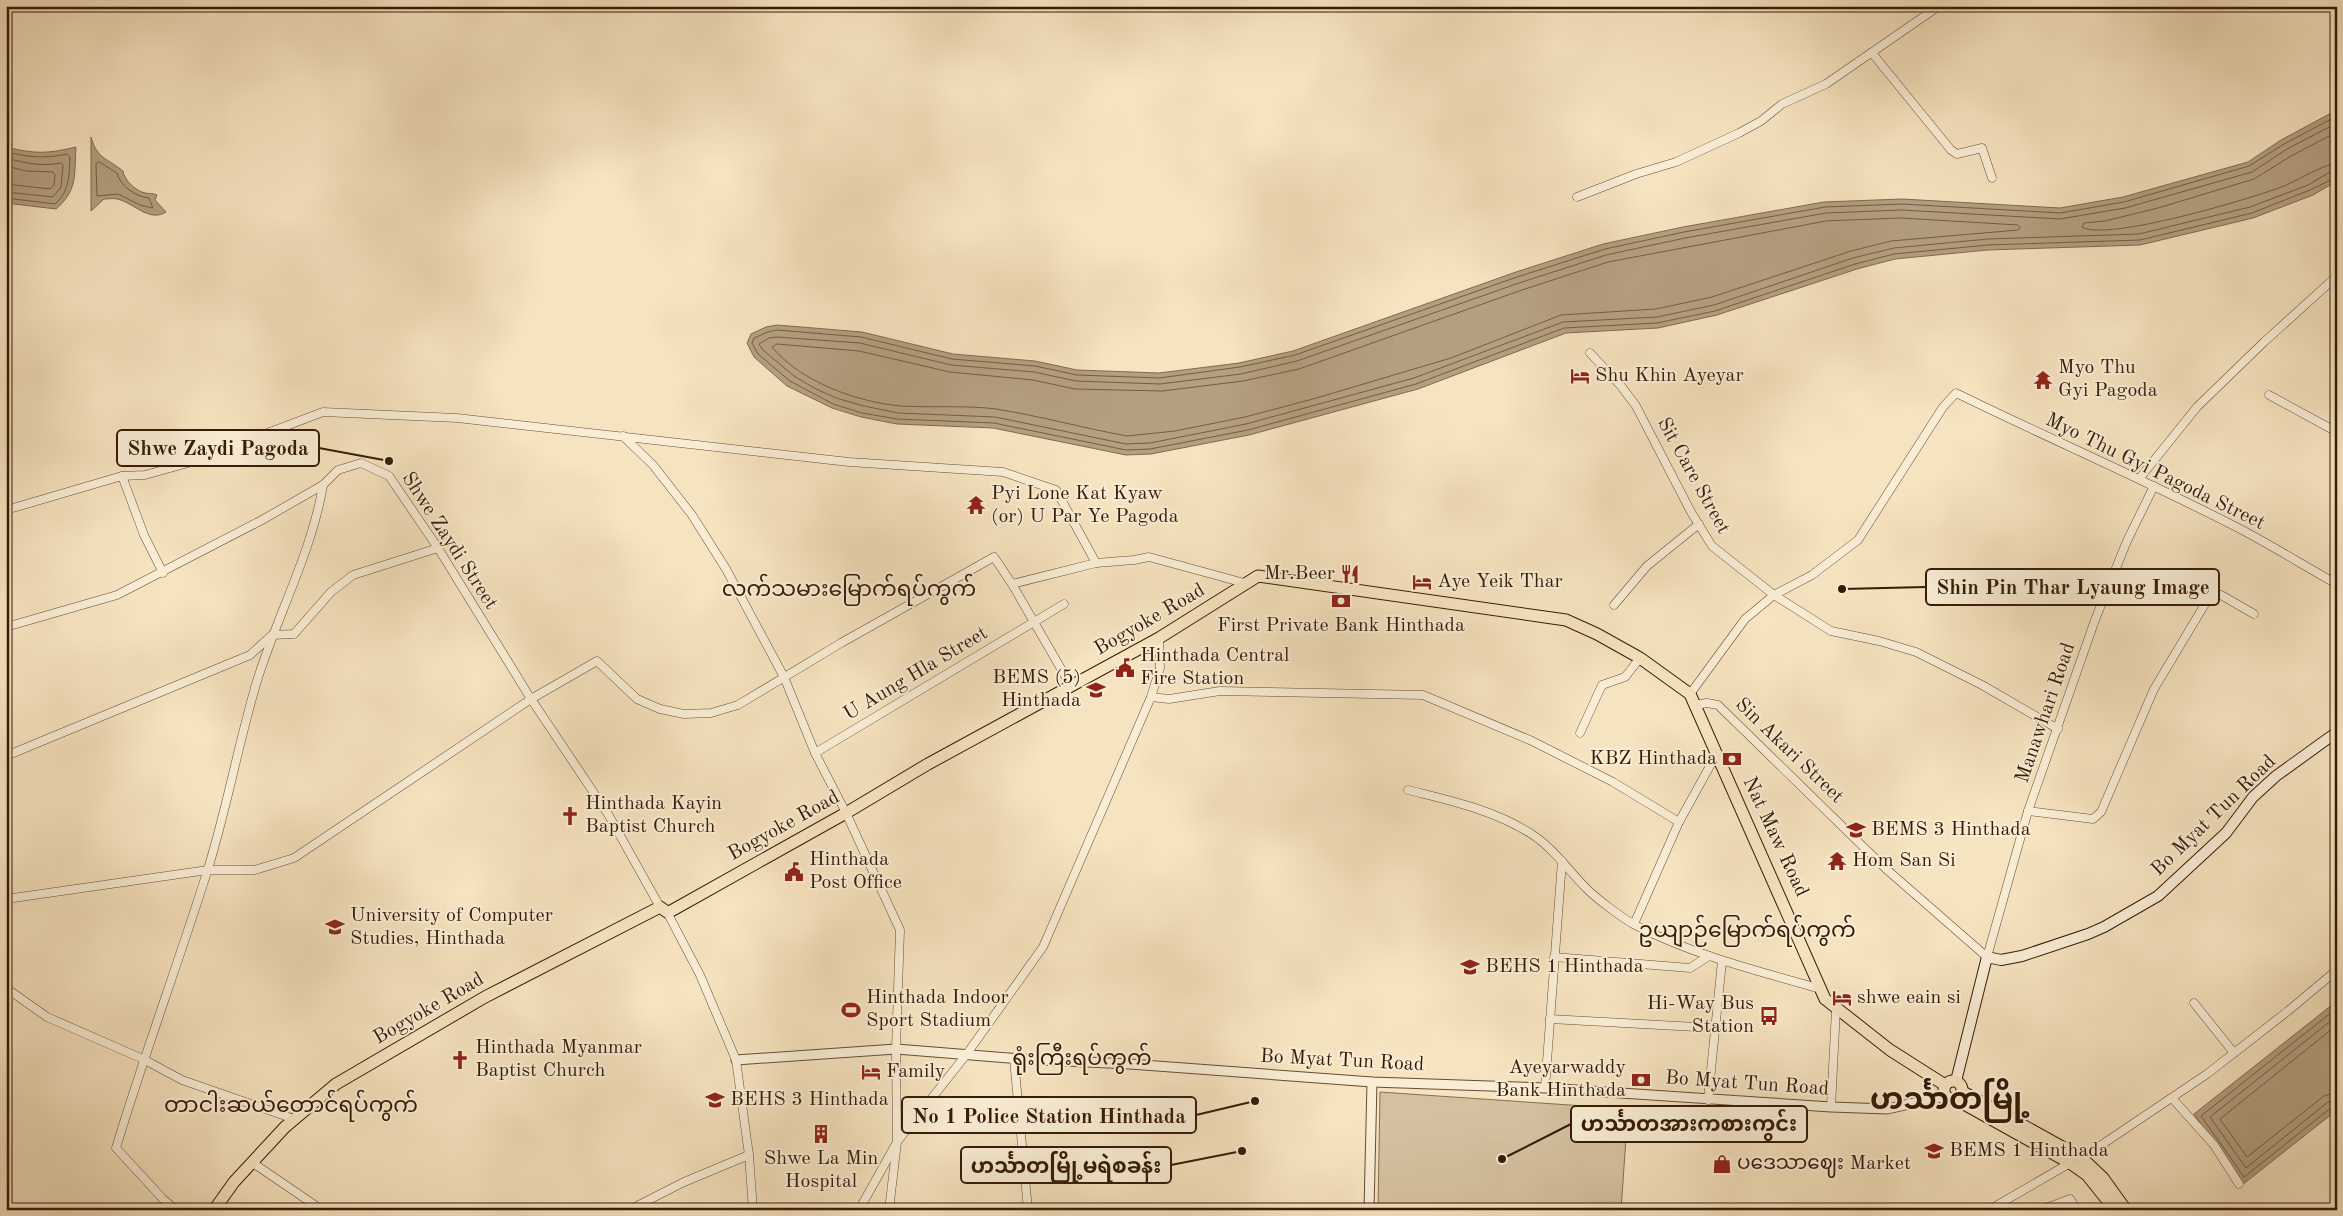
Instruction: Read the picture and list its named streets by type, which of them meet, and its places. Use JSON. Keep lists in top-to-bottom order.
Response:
{
  "streets": {
    "main road": ["Bogyoke Road", "Bo Myat Tun Road", "Nat Maw Road"],
    "street": [
      "Myo Thu Gyi Pagoda Street",
      "Sit Care Street",
      "Shwe Zaydi Street",
      "U Aung Hla Street",
      "Manawhari Road",
      "Sin Akari Street"
    ]
  },
  "crossings": [
    ["Myo Thu Gyi Pagoda Street", "Sit Care Street"],
    ["Myo Thu Gyi Pagoda Street", "Manawhari Road"],
    ["Sit Care Street", "Manawhari Road"],
    ["Shwe Zaydi Street", "Bogyoke Road"],
    ["Shwe Zaydi Street", "Bo Myat Tun Road"],
    ["Bogyoke Road", "Sin Akari Street"],
    ["Bogyoke Road", "Nat Maw Road"],
    ["Manawhari Road", "Sin Akari Street"],
    ["Manawhari Road", "Bo Myat Tun Road"],
    ["Sin Akari Street", "Bo Myat Tun Road"],
    ["Sin Akari Street", "Nat Maw Road"],
    ["Bo Myat Tun Road", "Nat Maw Road"]
  ],
  "districts": [
    "လက်သမားမြောက်ရပ်ကွက်",
    "ဥယျာဉ်မြောက်ရပ်ကွက်",
    "ရုံးကြီးရပ်ကွက်",
    "ဟင်္သာတမြို့",
    "တာငါးဆယ်တောင်ရပ်ကွက်"
  ],
  "places": {
    "hotel": [
      "Shu Khin Ayeyar",
      "Aye Yeik Thar",
      "shwe eain si",
      "Family"
    ],
    "temple": ["Myo Thu Gyi Pagoda", "Pyi Lone Kat Kyaw (or) U Par Ye Pagoda", "Hom San Si"],
    "other": [
      "Shwe Zaydi Pagoda",
      "Shin Pin Thar Lyaung Image",
      "No 1 Police Station Hinthada",
      "ဟင်္သာတမြို့မရဲစခန်း",
      "ဟင်္သာတအားကစားကွင်း"
    ],
    "restaurant": ["Mr.Beer"],
    "bank": ["First Private Bank Hinthada", "KBZ Hinthada", "Ayeyarwaddy Bank Hinthada"],
    "public building": ["Hinthada Central Fire Station", "Hinthada Post Office"],
    "school or university": [
      "BEMS (5) Hinthada",
      "BEMS 3 Hinthada",
      "University of Computer Studies, Hinthada",
      "BEHS 1 Hinthada",
      "BEHS 3 Hinthada",
      "BEMS 1 Hinthada"
    ],
    "church": ["Hinthada Kayin Baptist Church", "Hinthada Myanmar Baptist Church"],
    "sports": ["Hinthada Indoor Sport Stadium"],
    "bus stop": ["Hi-Way Bus Station"],
    "building": ["Shwe La Min Hospital"],
    "shop": ["ပဒေသာဈေး Market"]
  }
}
